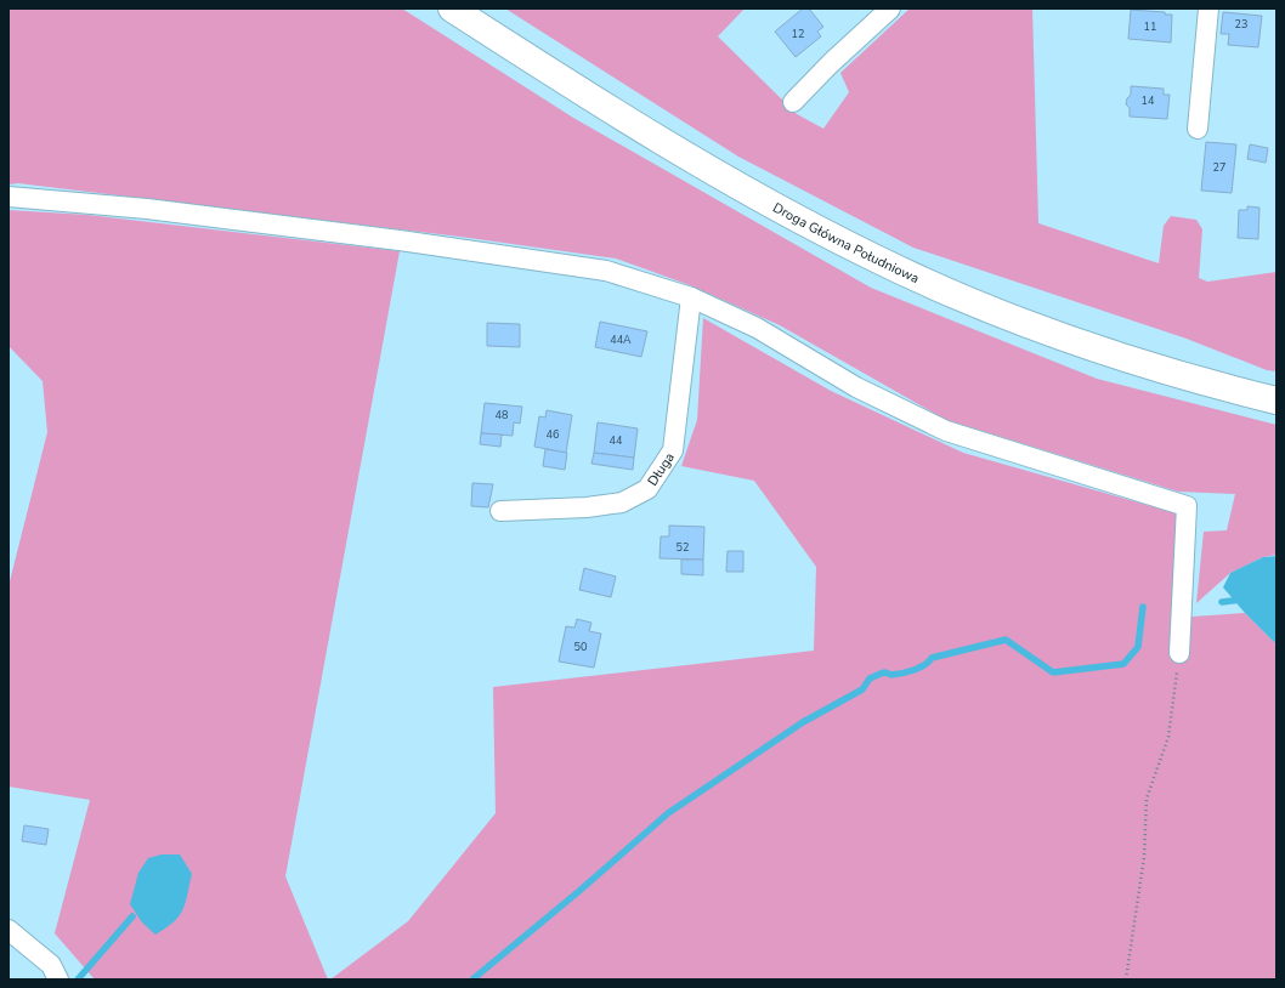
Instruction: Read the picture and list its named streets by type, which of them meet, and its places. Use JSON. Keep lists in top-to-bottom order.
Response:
{
  "streets": {
    "main road": ["Droga Główna Południowa"],
    "street": ["Długa"]
  },
  "house_numbers": [
    "23",
    "11",
    "12",
    "14",
    "27",
    "44A",
    "48",
    "46",
    "44",
    "52",
    "50"
  ]
}
